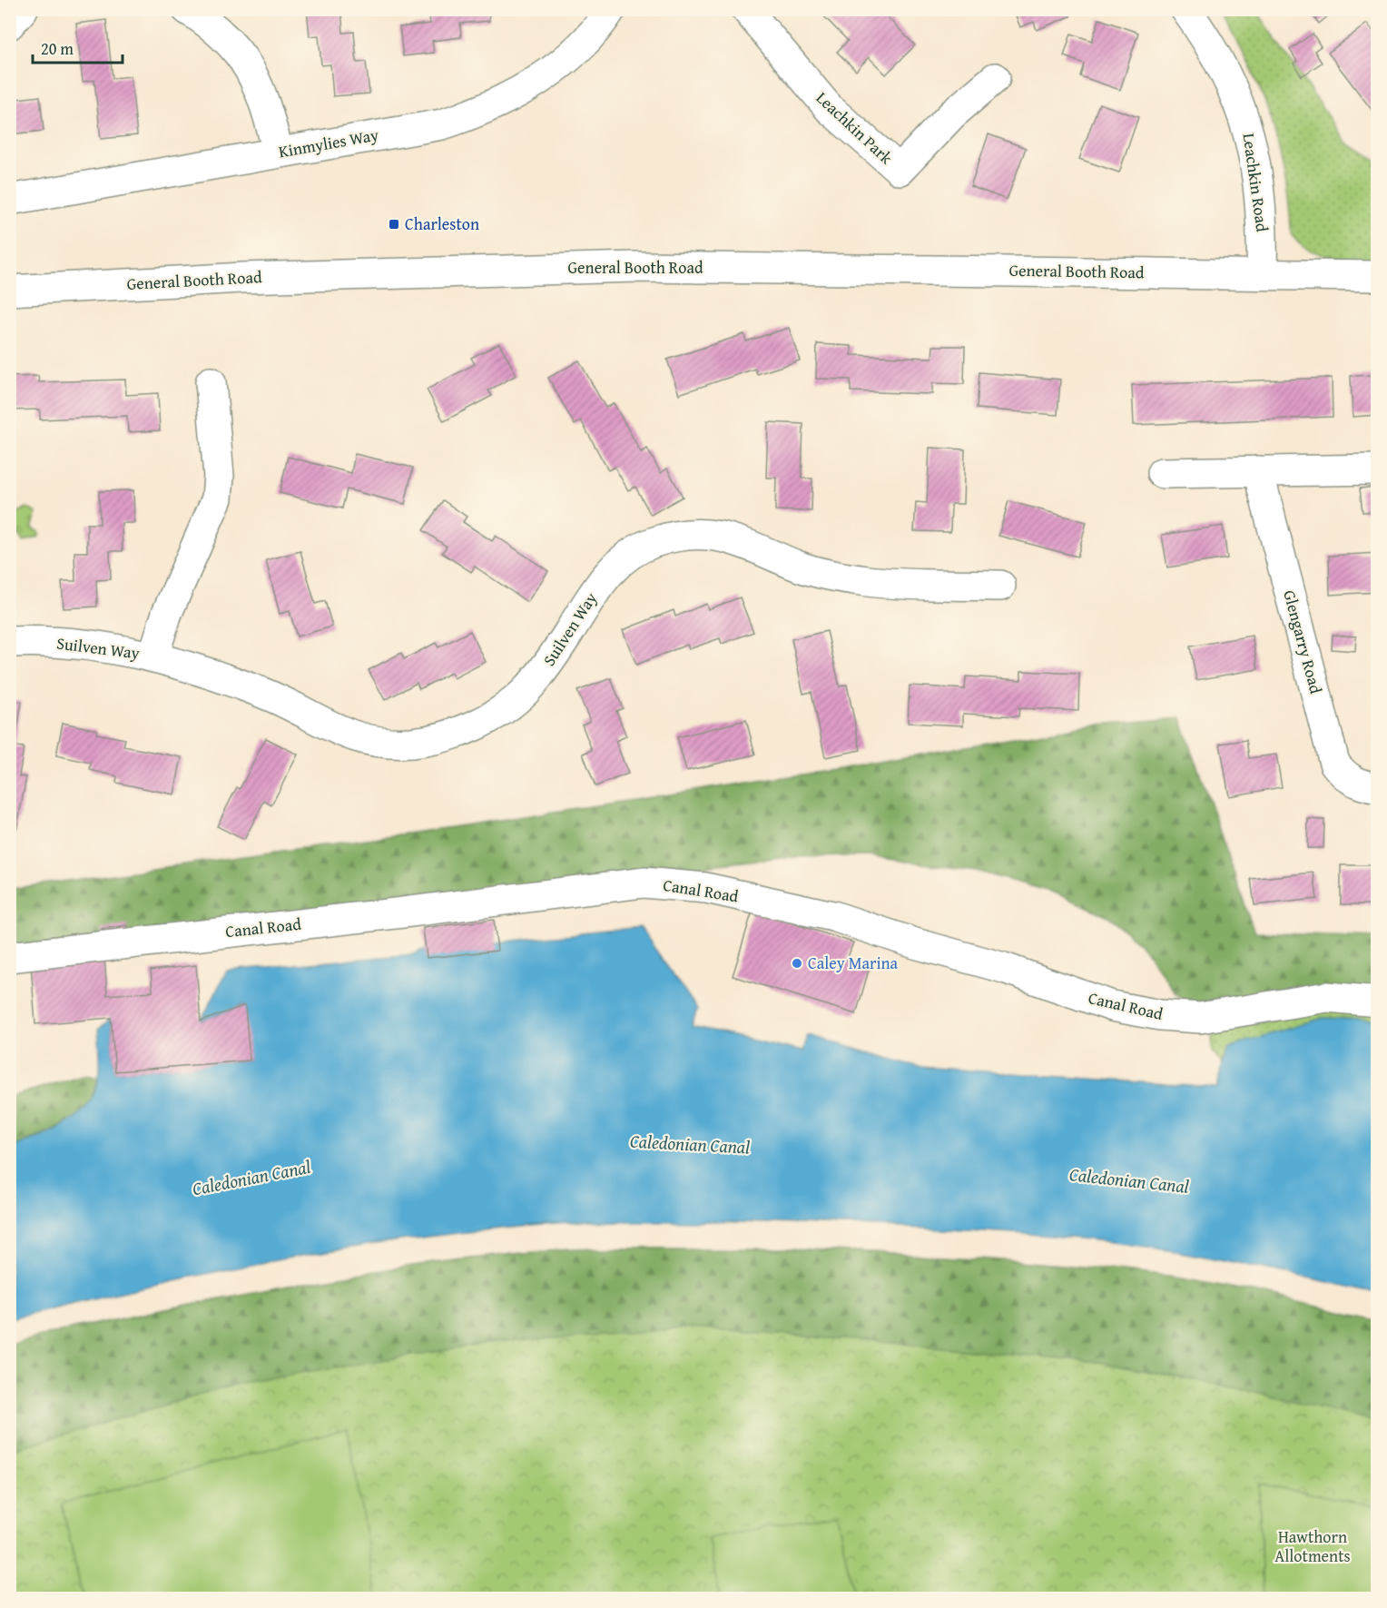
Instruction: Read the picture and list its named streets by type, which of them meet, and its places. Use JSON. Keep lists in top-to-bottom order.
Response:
{
  "streets": {
    "street": [
      "Leachkin Park",
      "Kinmylies Way",
      "Leachkin Road",
      "General Booth Road",
      "Suilven Way",
      "Glengarry Road",
      "Canal Road"
    ]
  },
  "crossings": [
    ["Leachkin Road", "General Booth Road"]
  ],
  "water": ["Caledonian Canal"],
  "parks": ["Hawthorn Allotments"],
  "places": {
    "transit": ["Charleston"],
    "other": ["Caley Marina"]
  },
  "scale_bar": "20 m"
}
